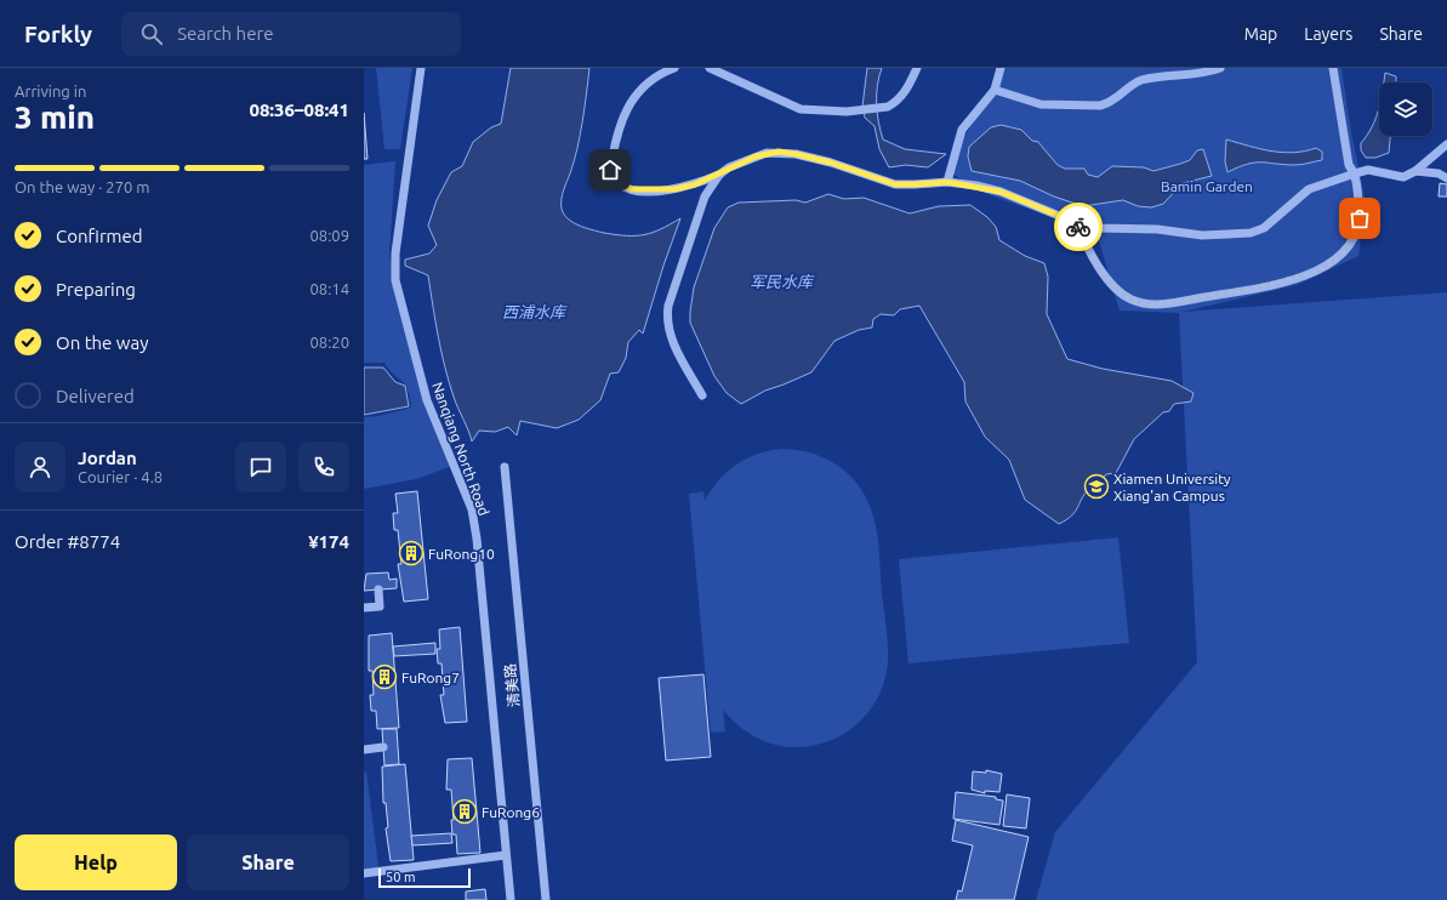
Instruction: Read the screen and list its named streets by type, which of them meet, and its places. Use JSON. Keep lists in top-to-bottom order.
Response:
{
  "streets": {
    "street": ["Nanqiang North Road", "清美路"]
  },
  "water": ["军民水库", "西浦水库"],
  "parks": ["Bamin Garden"],
  "places": {
    "school or university": ["Xiamen University Xiang'an Campus"],
    "building": ["FuRong10", "FuRong7", "FuRong6"]
  },
  "scale_bar": "50 m",
  "page": {
    "header": "Forkly",
    "search": "Search here",
    "nav": ["Map", "Layers", "Share"],
    "heading": ["3 min", "Arriving in", "08:36–08:41"],
    "panel": [
      "Jordan",
      "Courier · 4.8",
      "Order #8774",
      "¥174"
    ],
    "bar": "On the way · 270 m",
    "list": [
      ["Confirmed", "08:09"],
      ["Preparing", "08:14"],
      ["On the way", "08:20"],
      "Delivered"
    ],
    "buttons": ["Help", "Share"],
    "scale": "50 m"
  }
}
